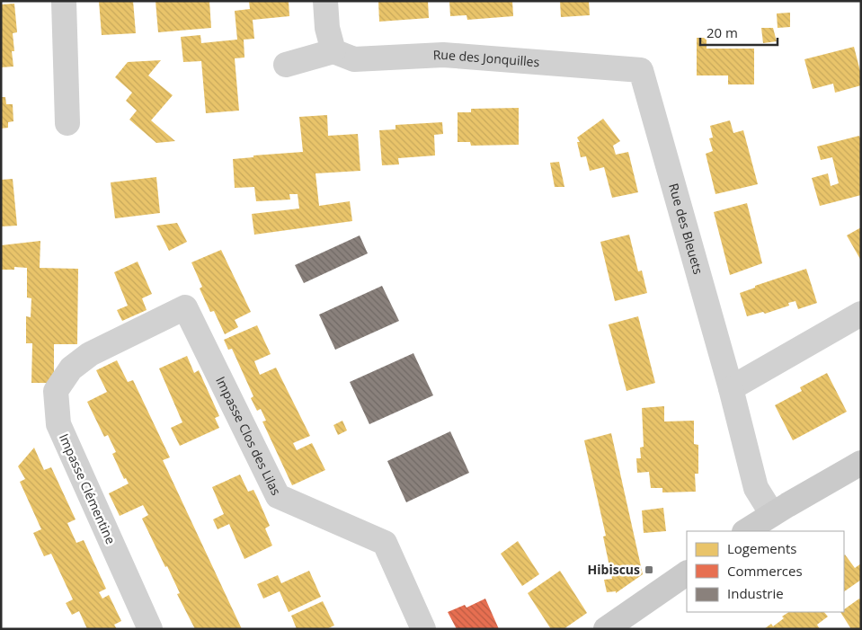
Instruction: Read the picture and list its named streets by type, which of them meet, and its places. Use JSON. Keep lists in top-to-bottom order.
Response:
{
  "streets": {
    "street": [
      "Rue des Jonquilles",
      "Rue des Bleuets",
      "Impasse Clos des Lilas",
      "Impasse Clémentine"
    ]
  },
  "crossings": [
    ["Rue des Jonquilles", "Rue des Bleuets"],
    ["Impasse Clos des Lilas", "Impasse Clémentine"]
  ],
  "places": {
    "transit": ["Hibiscus"]
  },
  "legend": ["Logements", "Commerces", "Industrie"],
  "scale_bar": "20 m"
}
